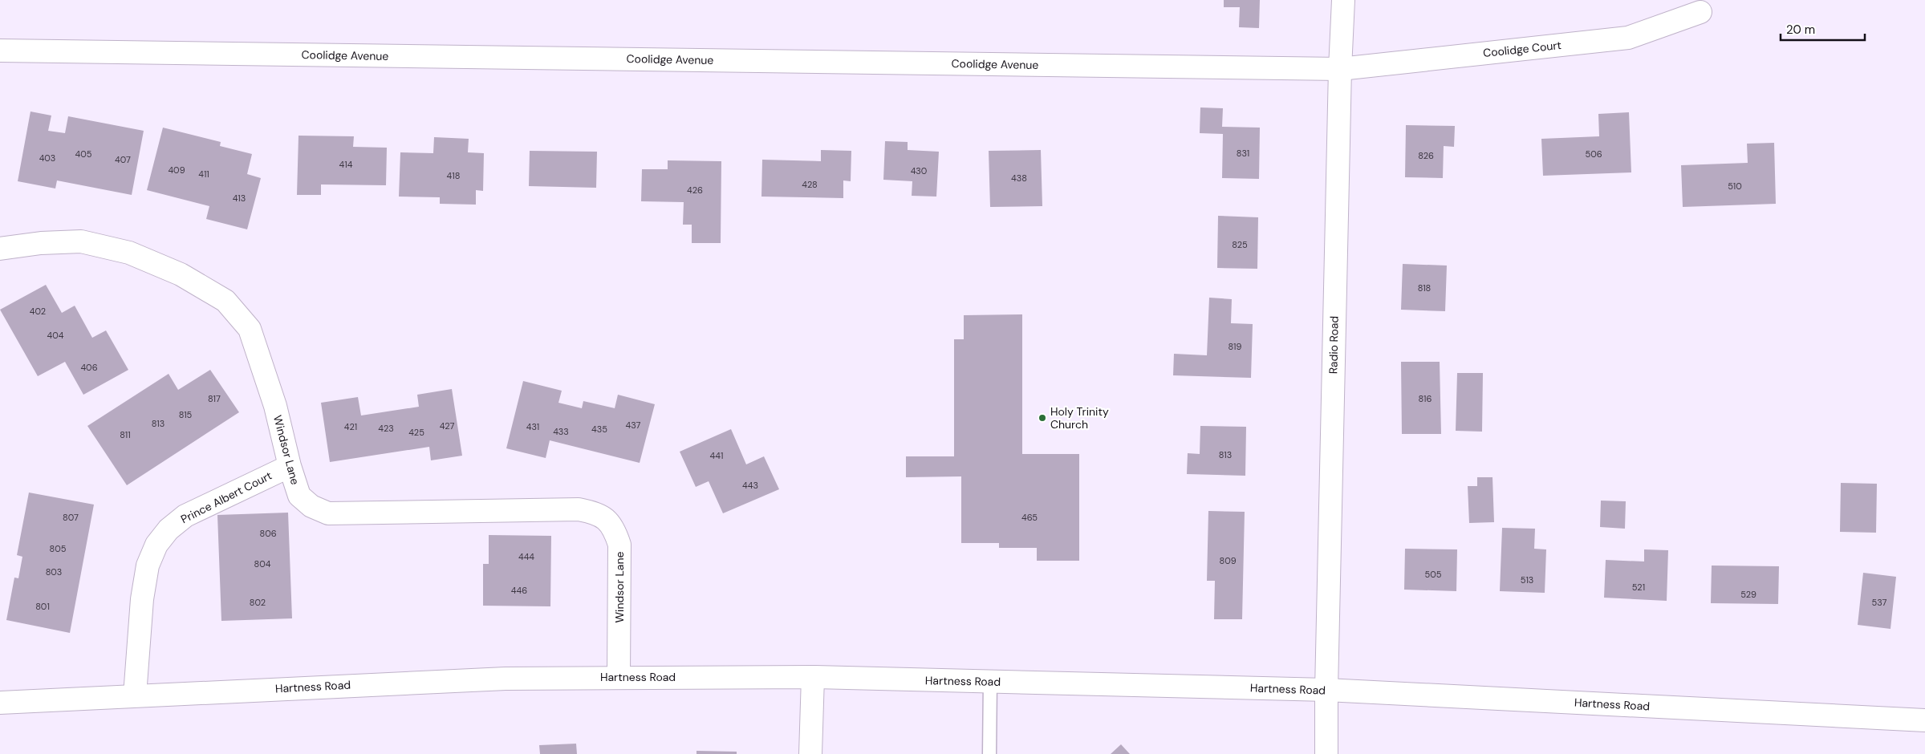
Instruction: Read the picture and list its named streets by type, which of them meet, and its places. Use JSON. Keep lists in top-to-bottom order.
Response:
{
  "streets": {
    "street": [
      "Coolidge Court",
      "Coolidge Avenue",
      "Radio Road",
      "Windsor Lane",
      "Prince Albert Court",
      "Hartness Road"
    ]
  },
  "crossings": [
    ["Coolidge Court", "Coolidge Avenue"],
    ["Coolidge Court", "Radio Road"],
    ["Coolidge Avenue", "Radio Road"],
    ["Radio Road", "Hartness Road"],
    ["Windsor Lane", "Prince Albert Court"],
    ["Windsor Lane", "Hartness Road"],
    ["Prince Albert Court", "Hartness Road"]
  ],
  "places": ["Holy Trinity Church"],
  "house_numbers": [
    "831",
    "405",
    "506",
    "826",
    "403",
    "407",
    "414",
    "409",
    "430",
    "411",
    "418",
    "438",
    "428",
    "510",
    "426",
    "413",
    "825",
    "818",
    "402",
    "404",
    "819",
    "406",
    "817",
    "816",
    "815",
    "813",
    "437",
    "427",
    "421",
    "431",
    "423",
    "435",
    "433",
    "425",
    "811",
    "813",
    "441",
    "443",
    "807",
    "465",
    "806",
    "805",
    "444",
    "809",
    "804",
    "803",
    "505",
    "513",
    "521",
    "446",
    "529",
    "802",
    "537",
    "801"
  ],
  "scale_bar": "20 m"
}
